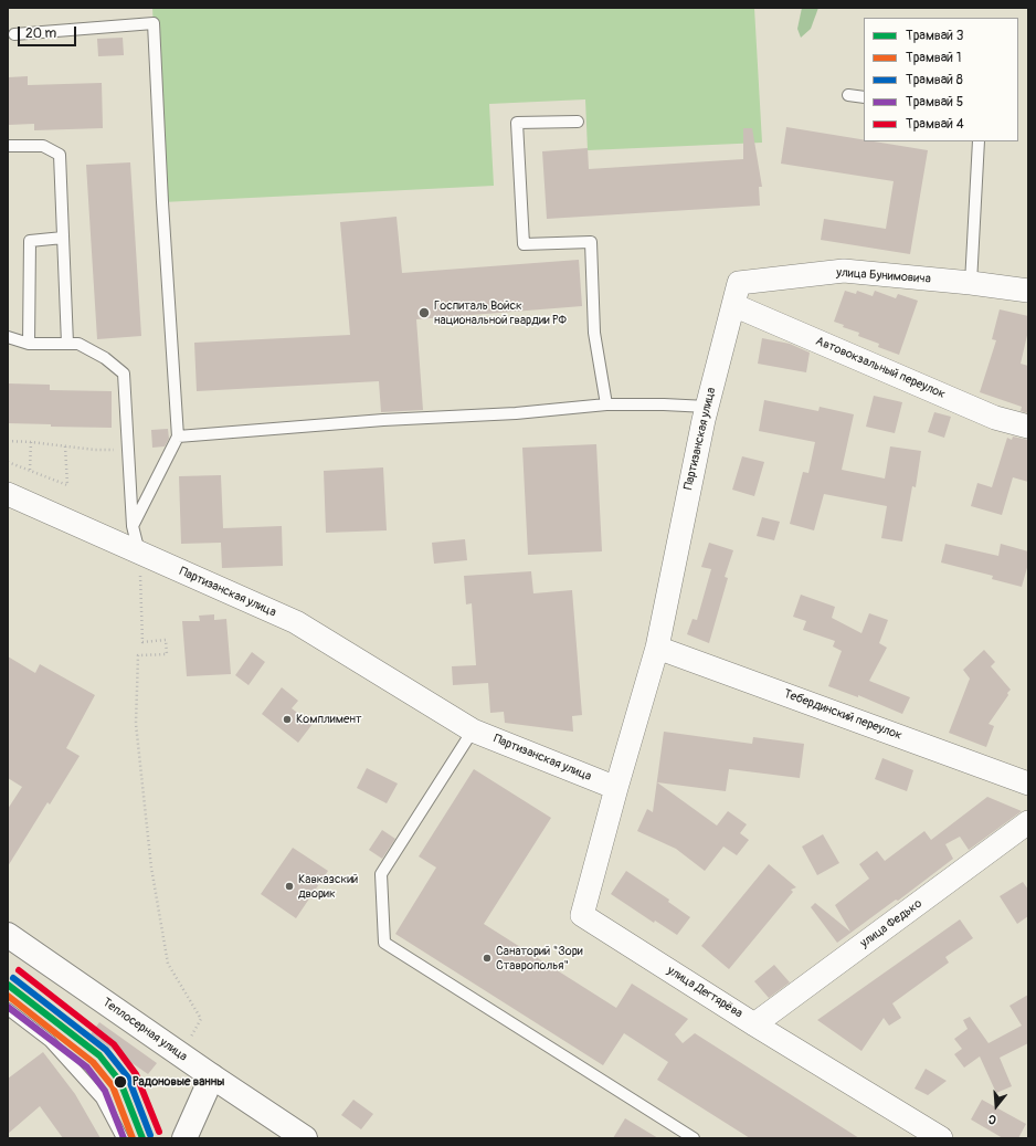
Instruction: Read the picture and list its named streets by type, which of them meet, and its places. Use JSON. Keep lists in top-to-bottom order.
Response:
{
  "streets": {
    "main road": ["Теплосерная улица"],
    "street": [
      "улица Бунимовича",
      "Автовокзальный переулок",
      "Партизанская улица",
      "Тебердинский переулок",
      "улица Федько",
      "улица Дегтярёва"
    ]
  },
  "crossings": [
    ["улица Бунимовича", "Партизанская улица"],
    ["Автовокзальный переулок", "Партизанская улица"],
    ["Партизанская улица", "Тебердинский переулок"],
    ["Партизанская улица", "улица Дегтярёва"],
    ["улица Федько", "улица Дегтярёва"]
  ],
  "places": [
    "Госпиталь Войск национальной гвардии РФ",
    "Комплимент",
    "Кавказский дворик",
    "Санаторий \"Зори Ставрополья\"",
    "Радоновые ванны"
  ],
  "lines": [
    "tram line 4",
    "tram line 8",
    "tram line 3",
    "tram line 1",
    "tram line 5"
  ],
  "legend": [
    "Трамвай 3",
    "Трамвай 1",
    "Трамвай 8",
    "Трамвай 5",
    "Трамвай 4"
  ],
  "scale_bar": "20 m",
  "north": "bottom"
}
